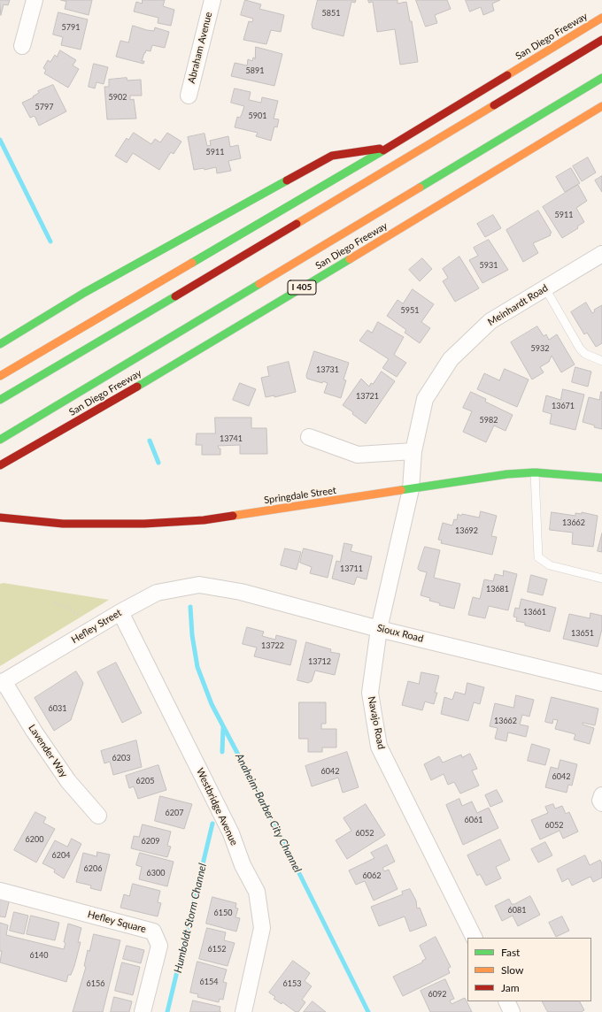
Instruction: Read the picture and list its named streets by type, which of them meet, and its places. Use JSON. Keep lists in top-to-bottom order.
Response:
{
  "streets": {
    "main road": ["San Diego Freeway", "I 405", "Springdale Street"],
    "street": [
      "Abraham Avenue",
      "Meinhardt Road",
      "Hefley Street",
      "Sioux Road",
      "Navajo Road",
      "Lavender Way",
      "Westbridge Avenue",
      "Hefley Square"
    ]
  },
  "crossings": [
    ["Meinhardt Road", "Springdale Street"],
    ["Meinhardt Road", "Navajo Road"],
    ["Springdale Street", "Navajo Road"],
    ["Hefley Street", "Sioux Road"],
    ["Hefley Street", "Lavender Way"],
    ["Hefley Street", "Westbridge Avenue"],
    ["Sioux Road", "Navajo Road"]
  ],
  "water": ["Anaheim-Barber City Channel", "Humboldt Storm Channel"],
  "house_numbers": [
    "5851",
    "5791",
    "5891",
    "5902",
    "5797",
    "5901",
    "5911",
    "5911",
    "5931",
    "5951",
    "5932",
    "13731",
    "13721",
    "13671",
    "5982",
    "13741",
    "13662",
    "13692",
    "13711",
    "13681",
    "13661",
    "13651",
    "13722",
    "13712",
    "6031",
    "13662",
    "6203",
    "6042",
    "6042",
    "6205",
    "6207",
    "6061",
    "6052",
    "6052",
    "6200",
    "6209",
    "6204",
    "6206",
    "6300",
    "6062",
    "6081",
    "6150",
    "6152",
    "6140",
    "6154",
    "6156",
    "6153",
    "6092"
  ],
  "legend": ["Fast", "Slow", "Jam"]
}
